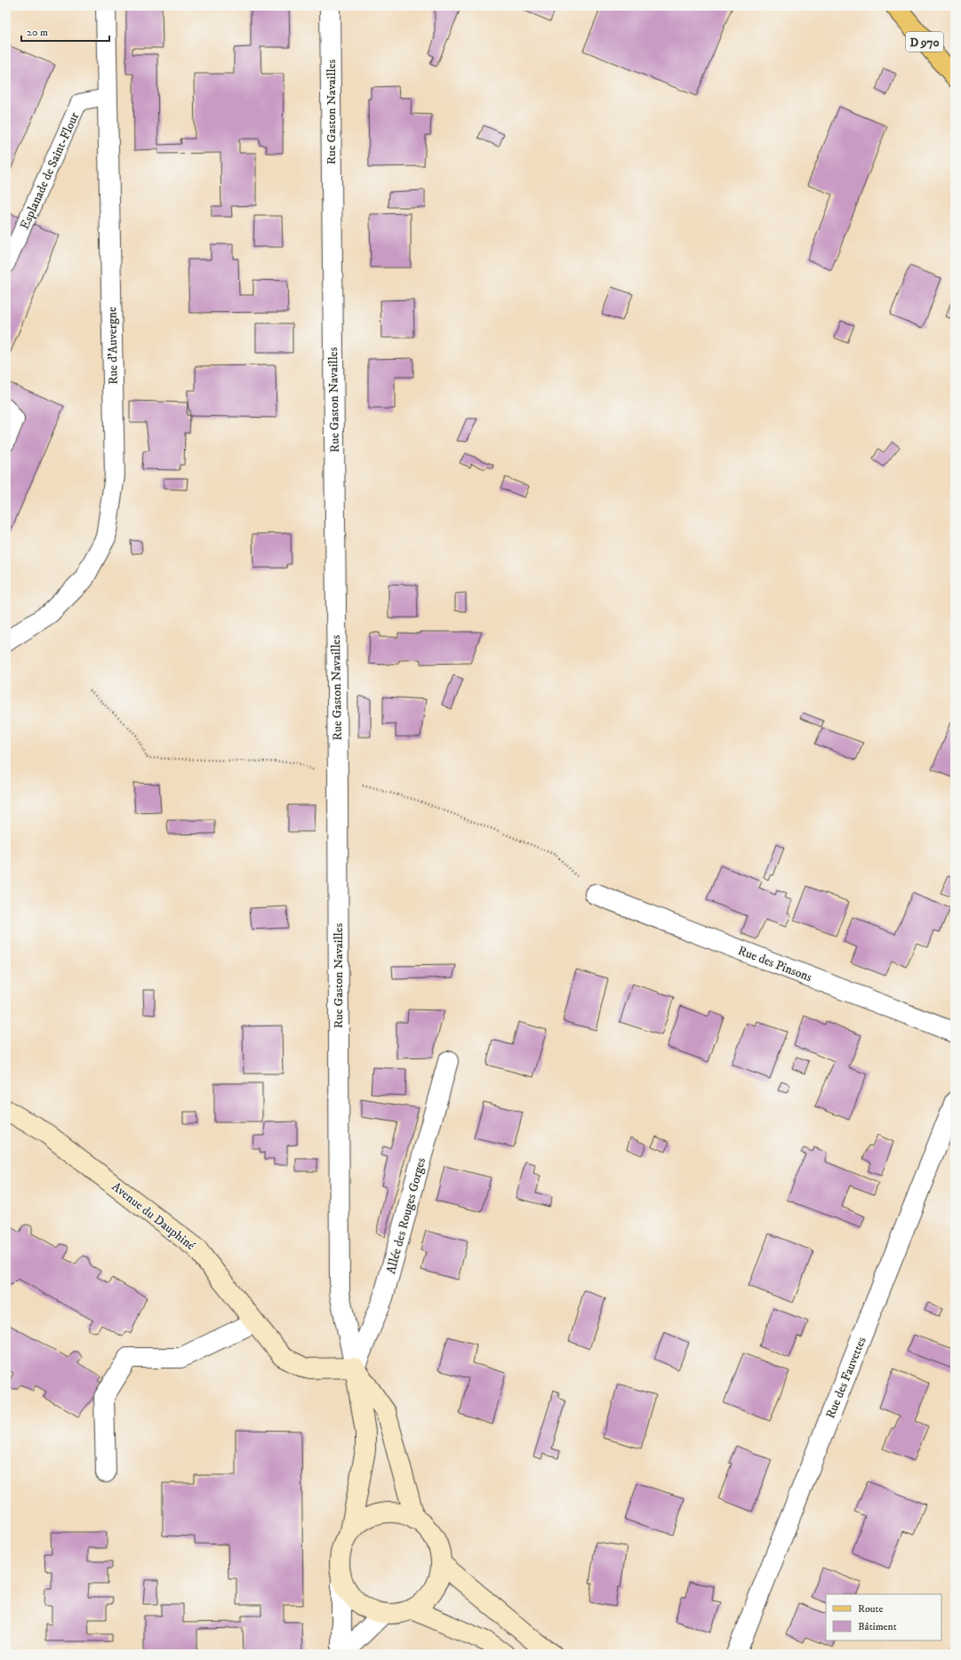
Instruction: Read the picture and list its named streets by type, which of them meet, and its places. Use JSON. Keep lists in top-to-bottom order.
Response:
{
  "streets": {
    "main road": ["D 970"],
    "street": [
      "Rue Gaston Navailles",
      "Rue d'Auvergne",
      "Rue des Pinsons",
      "Avenue du Dauphiné",
      "Allée des Rouges Gorges",
      "Rue des Fauvettes"
    ],
    "lane": ["Esplanade de Saint-Flour"]
  },
  "crossings": [
    ["Rue Gaston Navailles", "Avenue du Dauphiné"],
    ["Rue Gaston Navailles", "Allée des Rouges Gorges"],
    ["Esplanade de Saint-Flour", "Rue d'Auvergne"],
    ["Avenue du Dauphiné", "Allée des Rouges Gorges"]
  ],
  "legend": ["Route", "Bâtiment"],
  "scale_bar": "20 m"
}
